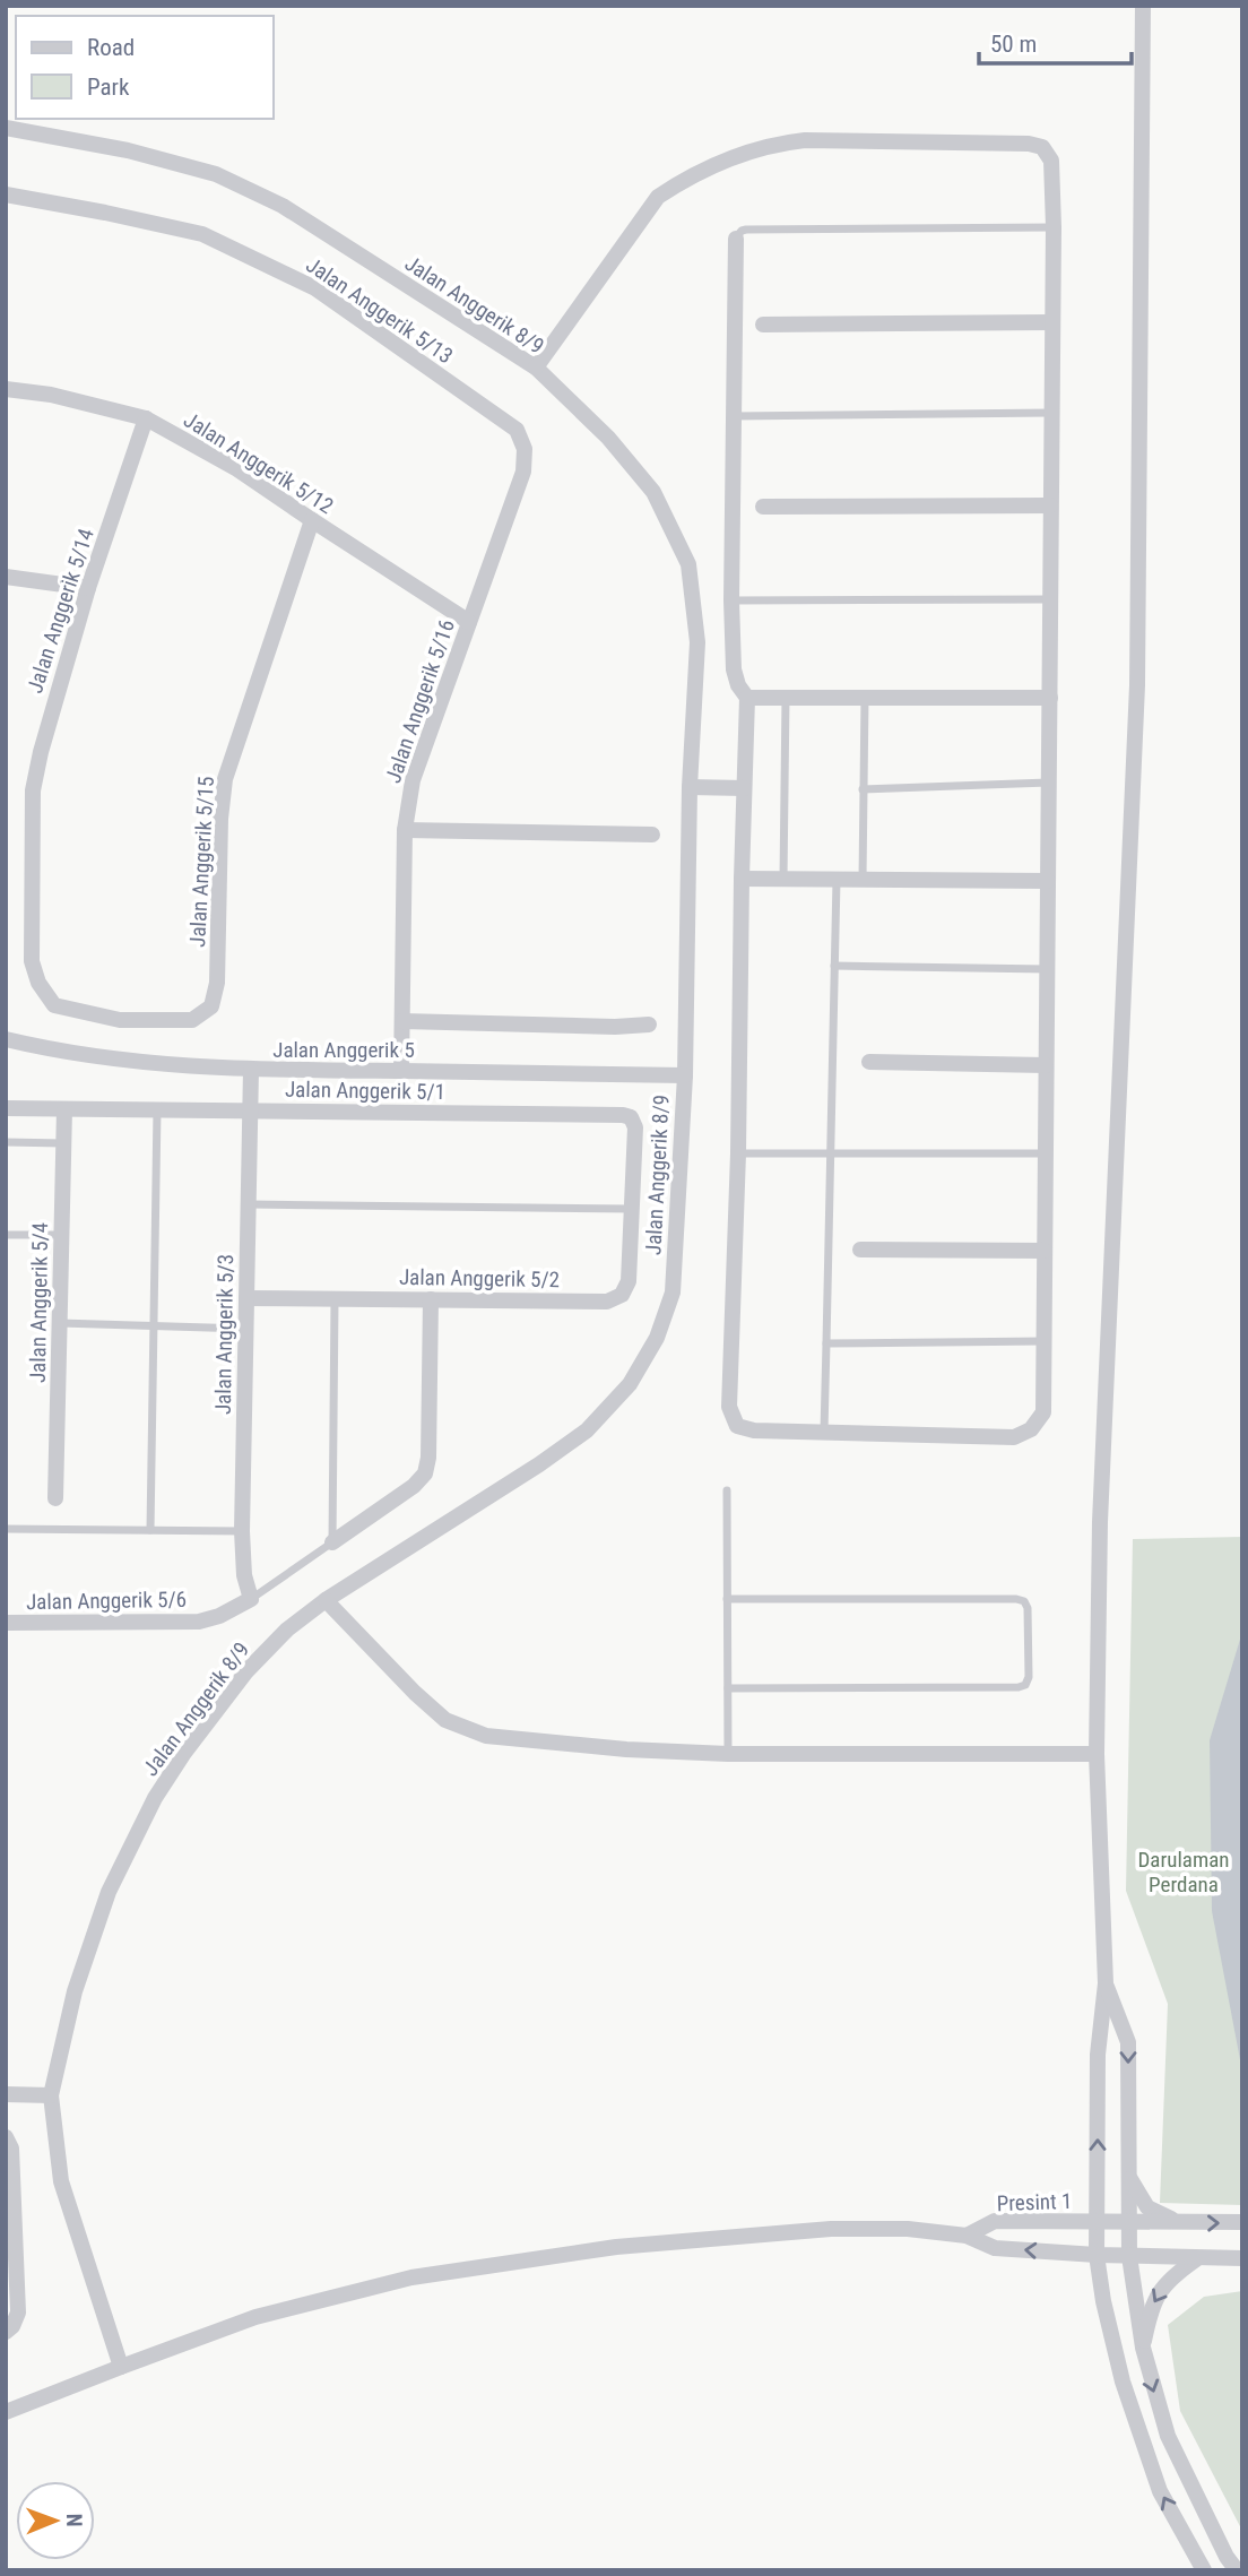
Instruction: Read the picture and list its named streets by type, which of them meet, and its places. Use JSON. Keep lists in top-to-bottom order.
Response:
{
  "streets": {
    "street": [
      "Jalan Anggerik 8/9",
      "Jalan Anggerik 5/13",
      "Jalan Anggerik 5/12",
      "Jalan Anggerik 5/14",
      "Jalan Anggerik 5/16",
      "Jalan Anggerik 5/15",
      "Jalan Anggerik 5",
      "Jalan Anggerik 5/1",
      "Jalan Anggerik 5/2",
      "Jalan Anggerik 5/4",
      "Jalan Anggerik 5/3",
      "Jalan Anggerik 5/6",
      "Presint 1"
    ]
  },
  "crossings": [
    ["Jalan Anggerik 8/9", "Jalan Anggerik 5"],
    ["Jalan Anggerik 5/13", "Jalan Anggerik 5/16"],
    ["Jalan Anggerik 5/12", "Jalan Anggerik 5/14"],
    ["Jalan Anggerik 5/12", "Jalan Anggerik 5/16"],
    ["Jalan Anggerik 5/12", "Jalan Anggerik 5/15"],
    ["Jalan Anggerik 5/14", "Jalan Anggerik 5/15"],
    ["Jalan Anggerik 5/16", "Jalan Anggerik 5"],
    ["Jalan Anggerik 5", "Jalan Anggerik 5/3"],
    ["Jalan Anggerik 5/1", "Jalan Anggerik 5/2"],
    ["Jalan Anggerik 5/1", "Jalan Anggerik 5/4"],
    ["Jalan Anggerik 5/1", "Jalan Anggerik 5/3"],
    ["Jalan Anggerik 5/2", "Jalan Anggerik 5/3"],
    ["Jalan Anggerik 5/3", "Jalan Anggerik 5/6"]
  ],
  "parks": ["Darulaman Perdana"],
  "legend": ["Road", "Park"],
  "scale_bar": "50 m",
  "north": "right"
}
